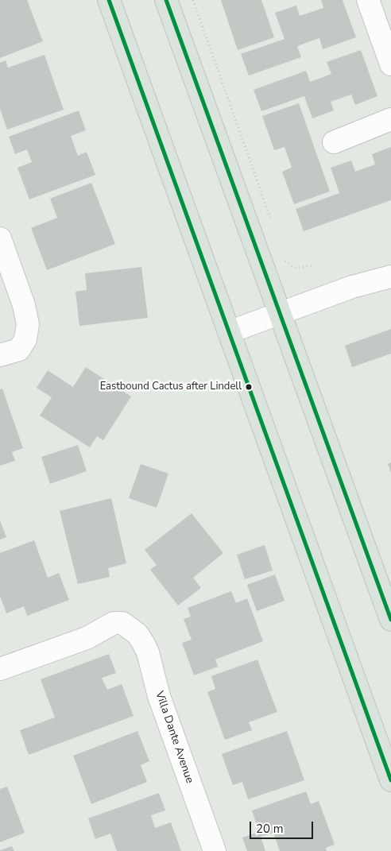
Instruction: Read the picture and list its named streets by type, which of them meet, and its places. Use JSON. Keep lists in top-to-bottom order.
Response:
{
  "streets": {
    "street": ["Villa Dante Avenue"]
  },
  "places": ["Eastbound Cactus after Lindell"],
  "scale_bar": "20 m"
}
